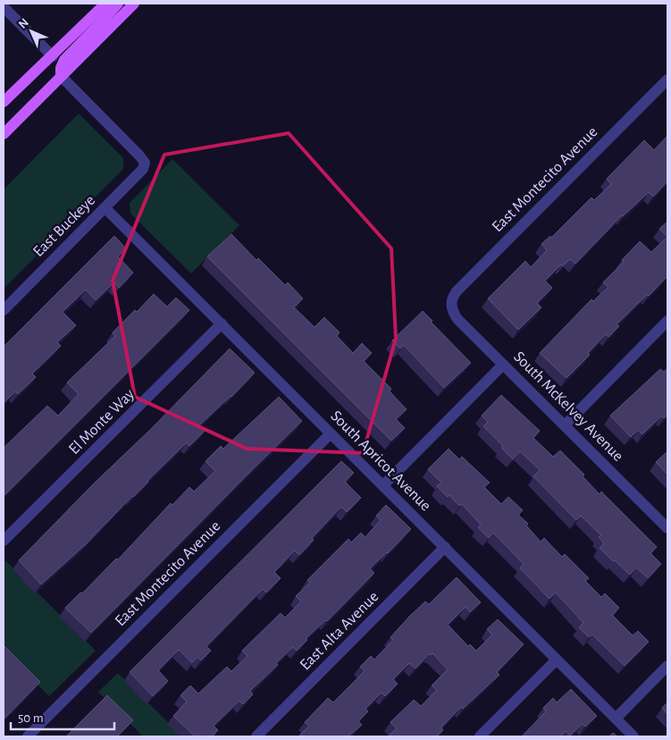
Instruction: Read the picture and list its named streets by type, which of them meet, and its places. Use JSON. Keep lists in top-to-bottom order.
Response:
{
  "streets": {
    "street": [
      "East Montecito Avenue",
      "East Buckeye",
      "South McKelvey Avenue",
      "El Monte Way",
      "South Apricot Avenue",
      "East Alta Avenue"
    ]
  },
  "crossings": [
    ["East Montecito Avenue", "South McKelvey Avenue"],
    ["East Montecito Avenue", "South Apricot Avenue"],
    ["East Buckeye", "South Apricot Avenue"],
    ["El Monte Way", "South Apricot Avenue"],
    ["South Apricot Avenue", "East Alta Avenue"]
  ],
  "scale_bar": "50 m",
  "north": "top left"
}
